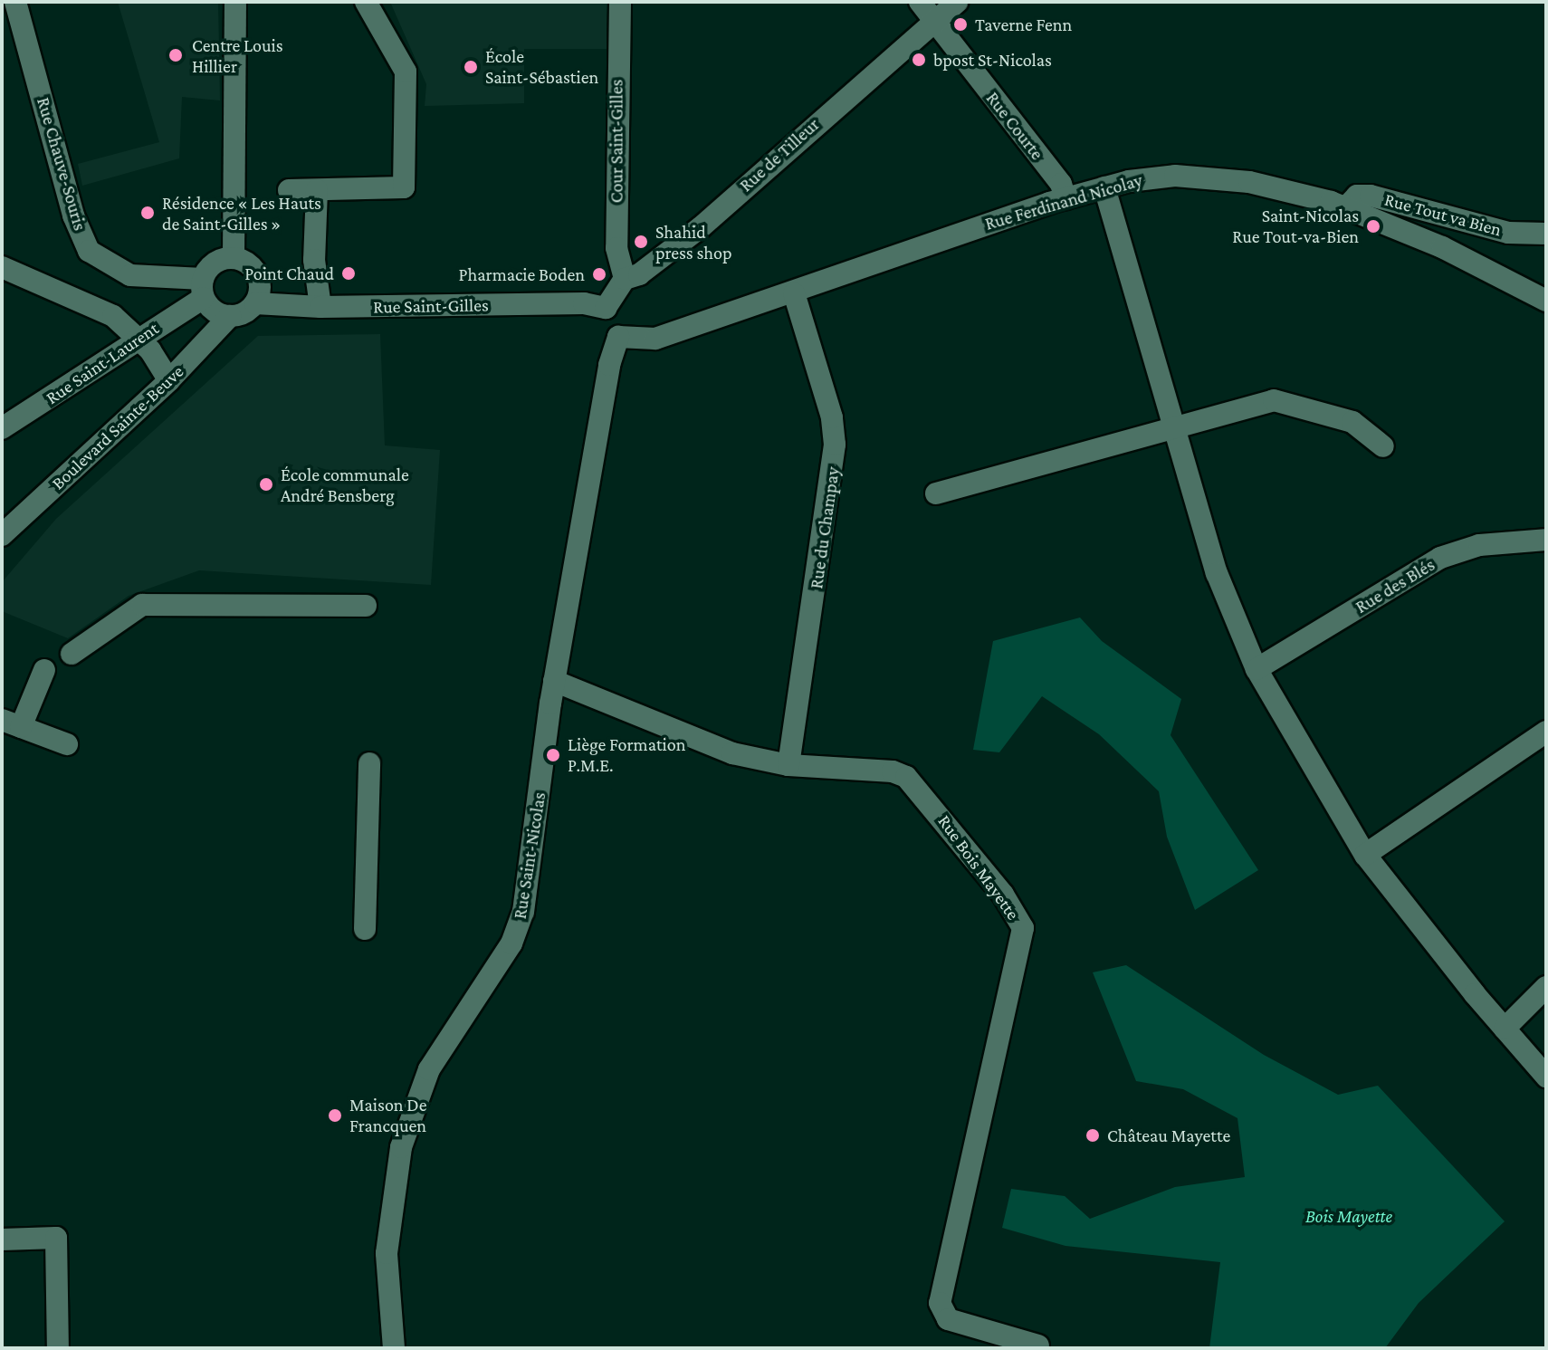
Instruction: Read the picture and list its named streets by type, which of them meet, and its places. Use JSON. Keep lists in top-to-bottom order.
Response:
{
  "streets": {
    "street": [
      "Rue Courte",
      "Cour Saint-Gilles",
      "Rue de Tilleur",
      "Rue Chauve-Souris",
      "Rue Ferdinand Nicolay",
      "Rue Tout va Bien",
      "Rue Saint-Gilles",
      "Rue Saint-Laurent",
      "Boulevard Sainte-Beuve",
      "Rue du Champay",
      "Rue des Blés",
      "Rue Saint-Nicolas",
      "Rue Bois Mayette"
    ]
  },
  "crossings": [
    ["Rue Courte", "Rue de Tilleur"],
    ["Rue Courte", "Rue Ferdinand Nicolay"],
    ["Cour Saint-Gilles", "Rue de Tilleur"],
    ["Rue de Tilleur", "Rue Saint-Gilles"],
    ["Rue Chauve-Souris", "Rue Saint-Gilles"],
    ["Rue Chauve-Souris", "Rue Saint-Laurent"],
    ["Rue Chauve-Souris", "Boulevard Sainte-Beuve"],
    ["Rue Ferdinand Nicolay", "Rue Tout va Bien"],
    ["Rue Ferdinand Nicolay", "Rue du Champay"],
    ["Rue Ferdinand Nicolay", "Rue Saint-Nicolas"],
    ["Rue Saint-Gilles", "Rue Saint-Laurent"],
    ["Rue Saint-Gilles", "Boulevard Sainte-Beuve"],
    ["Rue Saint-Laurent", "Boulevard Sainte-Beuve"],
    ["Rue du Champay", "Rue Bois Mayette"],
    ["Rue Saint-Nicolas", "Rue Bois Mayette"]
  ],
  "parks": ["Bois Mayette"],
  "places": [
    "Taverne Fenn",
    "Centre Louis Hillier",
    "bpost St-Nicolas",
    "École Saint-Sébastien",
    "Résidence « Les Hauts de Saint-Gilles »",
    "Saint-Nicolas Rue Tout-va-Bien",
    "Shahid press shop",
    "Point Chaud",
    "Pharmacie Boden",
    "École communale André Bensberg",
    "Liège Formation P.M.E.",
    "Maison De Francquen",
    "Château Mayette"
  ]
}
